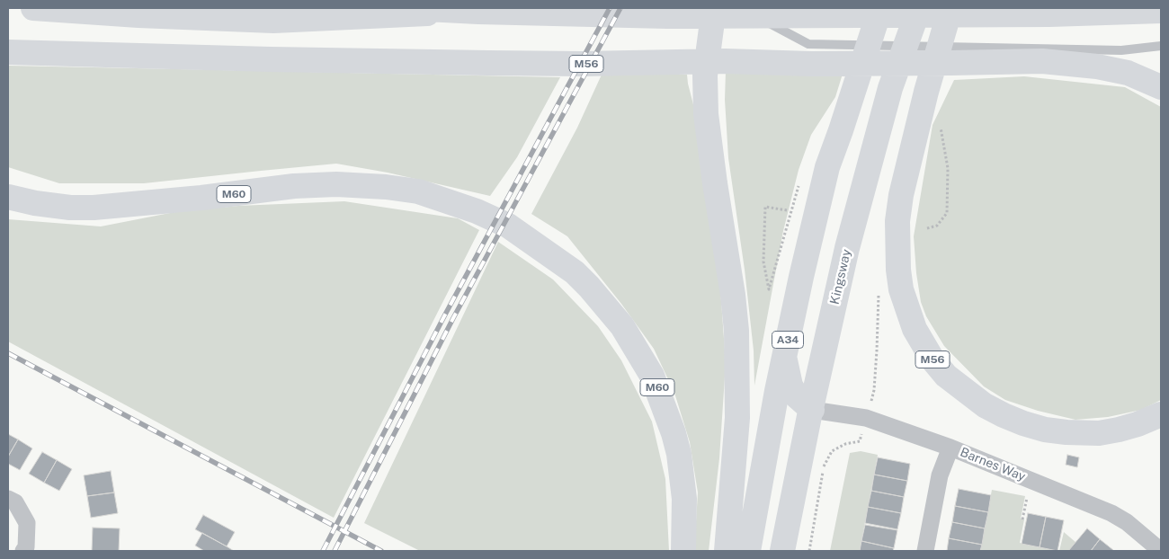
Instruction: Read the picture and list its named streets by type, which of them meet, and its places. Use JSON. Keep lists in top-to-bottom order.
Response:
{
  "streets": {
    "highway": [
      "M56",
      "M60",
      "Kingsway",
      "A34"
    ],
    "street": ["Barnes Way"]
  },
  "crossings": [
    ["Kingsway", "Barnes Way"]
  ]
}
